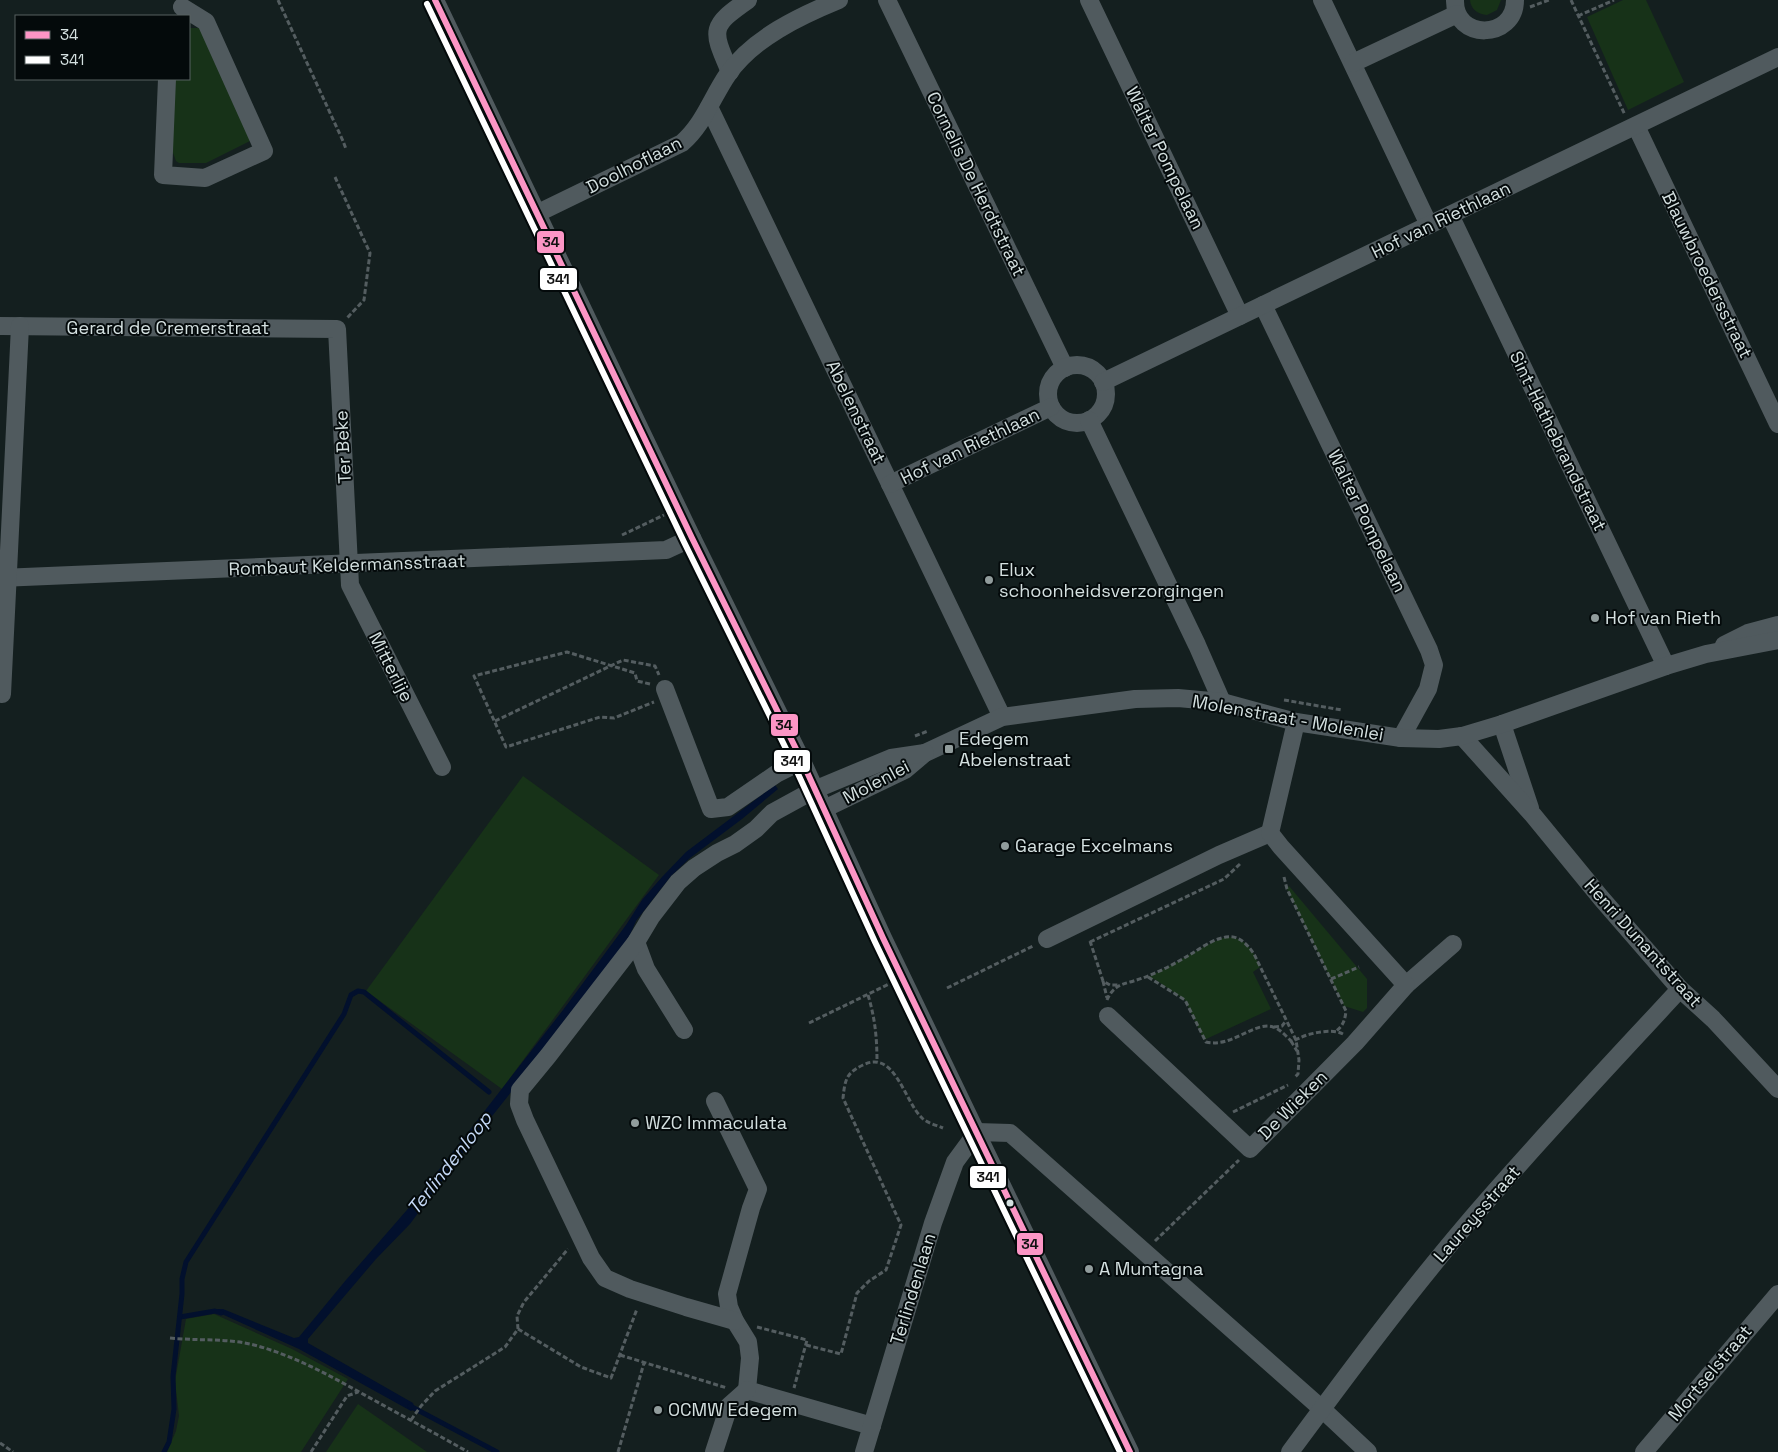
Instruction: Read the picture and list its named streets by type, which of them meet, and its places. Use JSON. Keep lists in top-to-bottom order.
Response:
{
  "streets": {
    "street": [
      "Walter Pompelaan",
      "Doolhoflaan",
      "Cornelis De Herdtstraat",
      "Hof van Riethlaan",
      "Blauwbroedersstraat",
      "Gerard de Cremerstraat",
      "Abelenstraat",
      "Sint-Hathebrandstraat",
      "Ter Beke",
      "Rombaut Keldermansstraat",
      "Mitterlije",
      "Molenstraat - Molenlei",
      "Molenlei",
      "Henri Dunantstraat",
      "De Wieken",
      "Laureysstraat",
      "Terlindenlaan",
      "Mortselstraat"
    ]
  },
  "crossings": [
    ["Walter Pompelaan", "Hof van Riethlaan"],
    ["Walter Pompelaan", "Molenstraat - Molenlei"],
    ["Doolhoflaan", "Abelenstraat"],
    ["Cornelis De Herdtstraat", "Hof van Riethlaan"],
    ["Hof van Riethlaan", "Blauwbroedersstraat"],
    ["Hof van Riethlaan", "Abelenstraat"],
    ["Hof van Riethlaan", "Sint-Hathebrandstraat"],
    ["Gerard de Cremerstraat", "Ter Beke"],
    ["Abelenstraat", "Molenstraat - Molenlei"],
    ["Sint-Hathebrandstraat", "Molenstraat - Molenlei"],
    ["Ter Beke", "Rombaut Keldermansstraat"],
    ["Ter Beke", "Mitterlije"],
    ["Rombaut Keldermansstraat", "Mitterlije"],
    ["Molenstraat - Molenlei", "Molenlei"],
    ["Molenstraat - Molenlei", "Henri Dunantstraat"],
    ["Henri Dunantstraat", "Laureysstraat"]
  ],
  "water": ["Terlindenloop"],
  "places": {
    "other": [
      "Elux schoonheidsverzorgingen",
      "Hof van Rieth",
      "Garage Excelmans",
      "WZC Immaculata",
      "A Muntagna",
      "OCMW Edegem"
    ],
    "transit": ["Edegem Abelenstraat"]
  },
  "lines": ["transit line 34", "transit line 341"],
  "legend": ["34", "341"]
}
